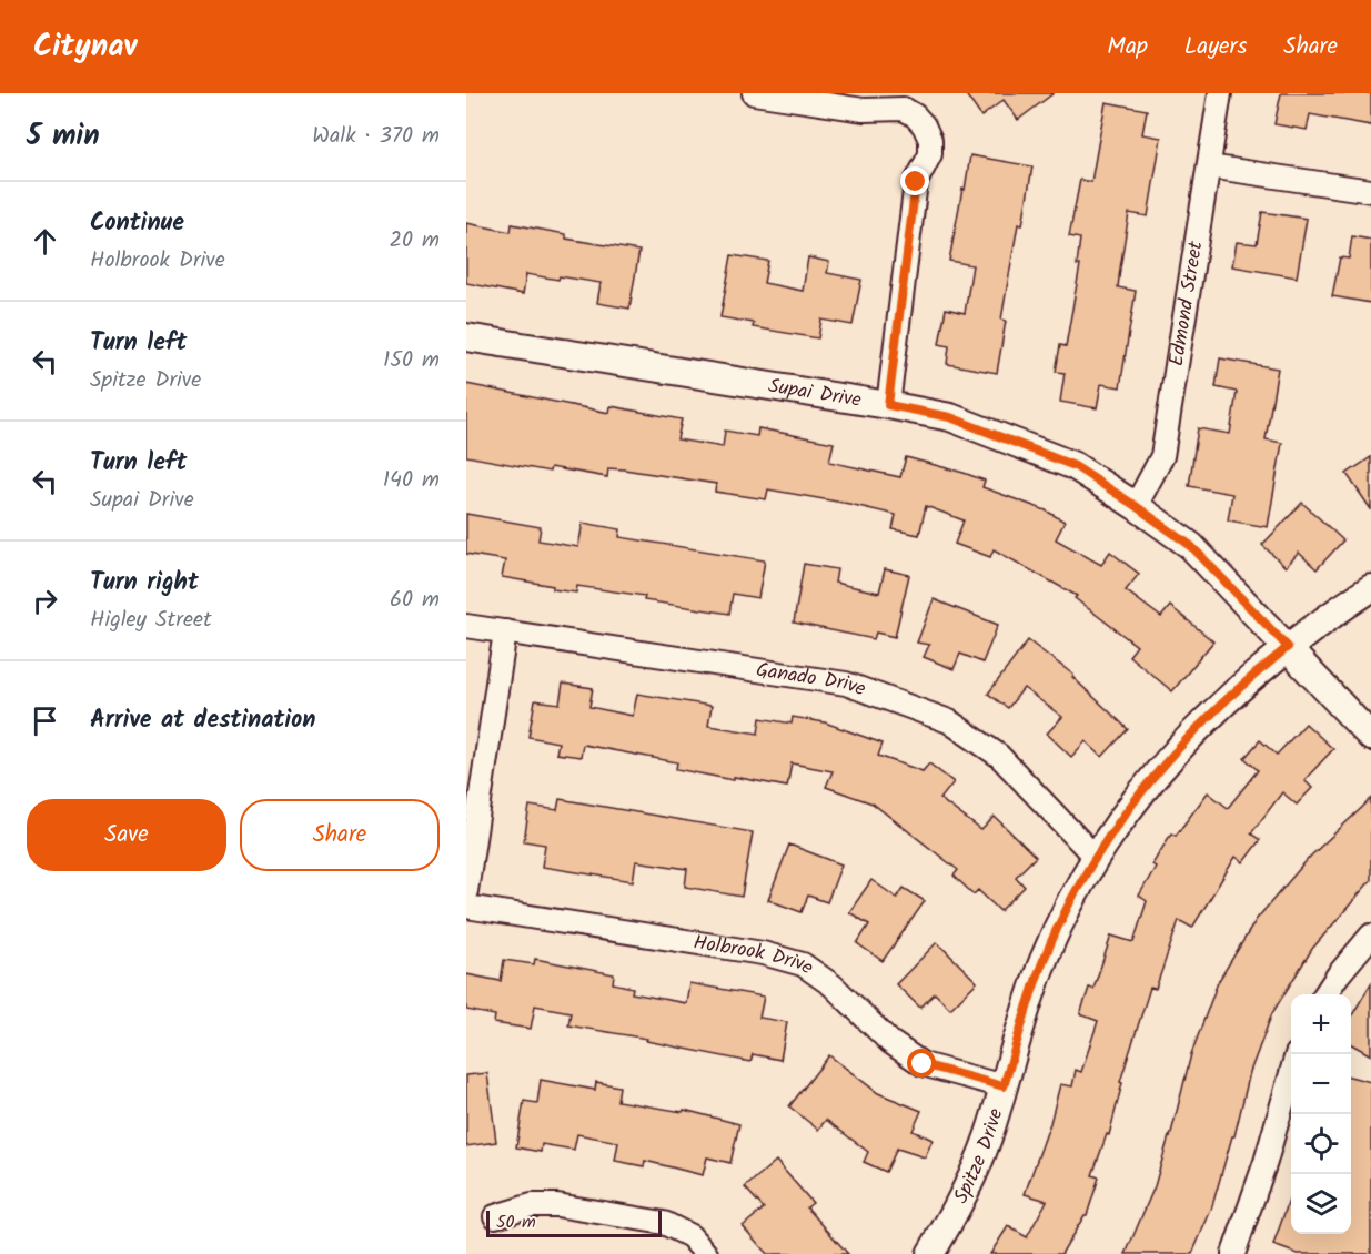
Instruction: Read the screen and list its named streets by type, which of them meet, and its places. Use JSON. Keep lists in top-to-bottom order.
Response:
{
  "streets": {
    "street": [
      "Edmond Street",
      "Supai Drive",
      "Ganado Drive",
      "Holbrook Drive",
      "Spitze Drive"
    ]
  },
  "crossings": [
    ["Edmond Street", "Supai Drive"],
    ["Supai Drive", "Spitze Drive"],
    ["Ganado Drive", "Spitze Drive"],
    ["Holbrook Drive", "Spitze Drive"]
  ],
  "scale_bar": "50 m",
  "page": {
    "header": "Citynav",
    "nav": ["Map", "Layers", "Share"],
    "heading": ["5 min", "Walk · 370 m"],
    "list": [
      ["Continue", "Holbrook Drive", "20 m"],
      ["Turn left", "Spitze Drive", "150 m"],
      ["Turn left", "Supai Drive", "140 m"],
      ["Turn right", "Higley Street", "60 m"],
      "Arrive at destination"
    ],
    "buttons": ["Save", "Share"],
    "map_buttons": ["+", "−"],
    "scale": "50 m"
  }
}
